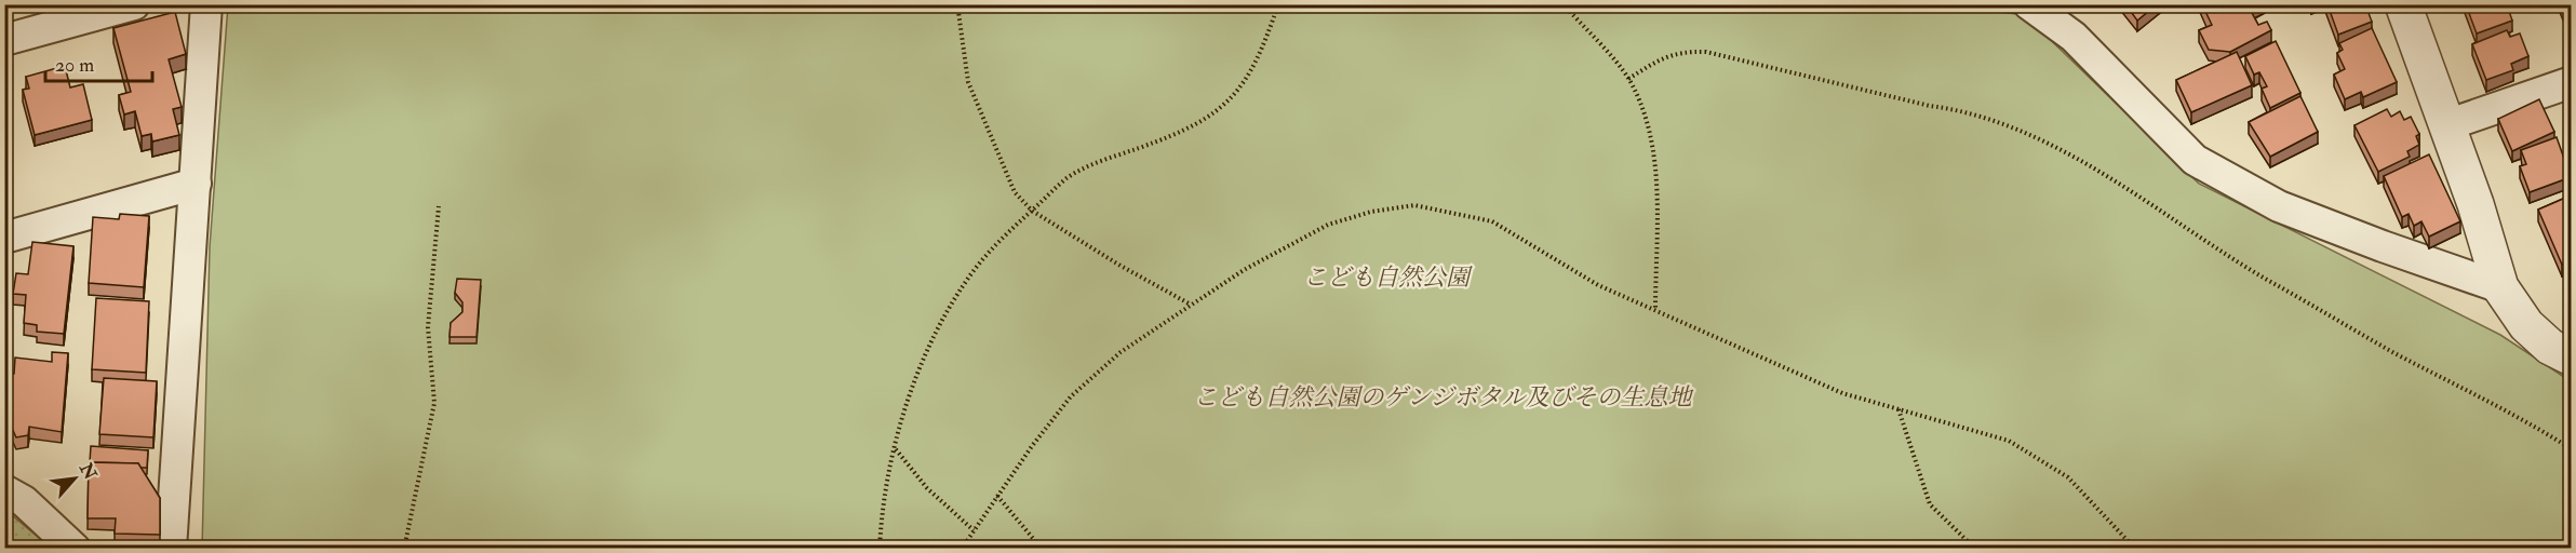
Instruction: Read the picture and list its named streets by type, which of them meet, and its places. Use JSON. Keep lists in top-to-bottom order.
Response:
{
  "parks": ["こども自然公園", "こども自然公園のゲンジボタル及びその生息地"],
  "scale_bar": "20 m",
  "north": "top right"
}
